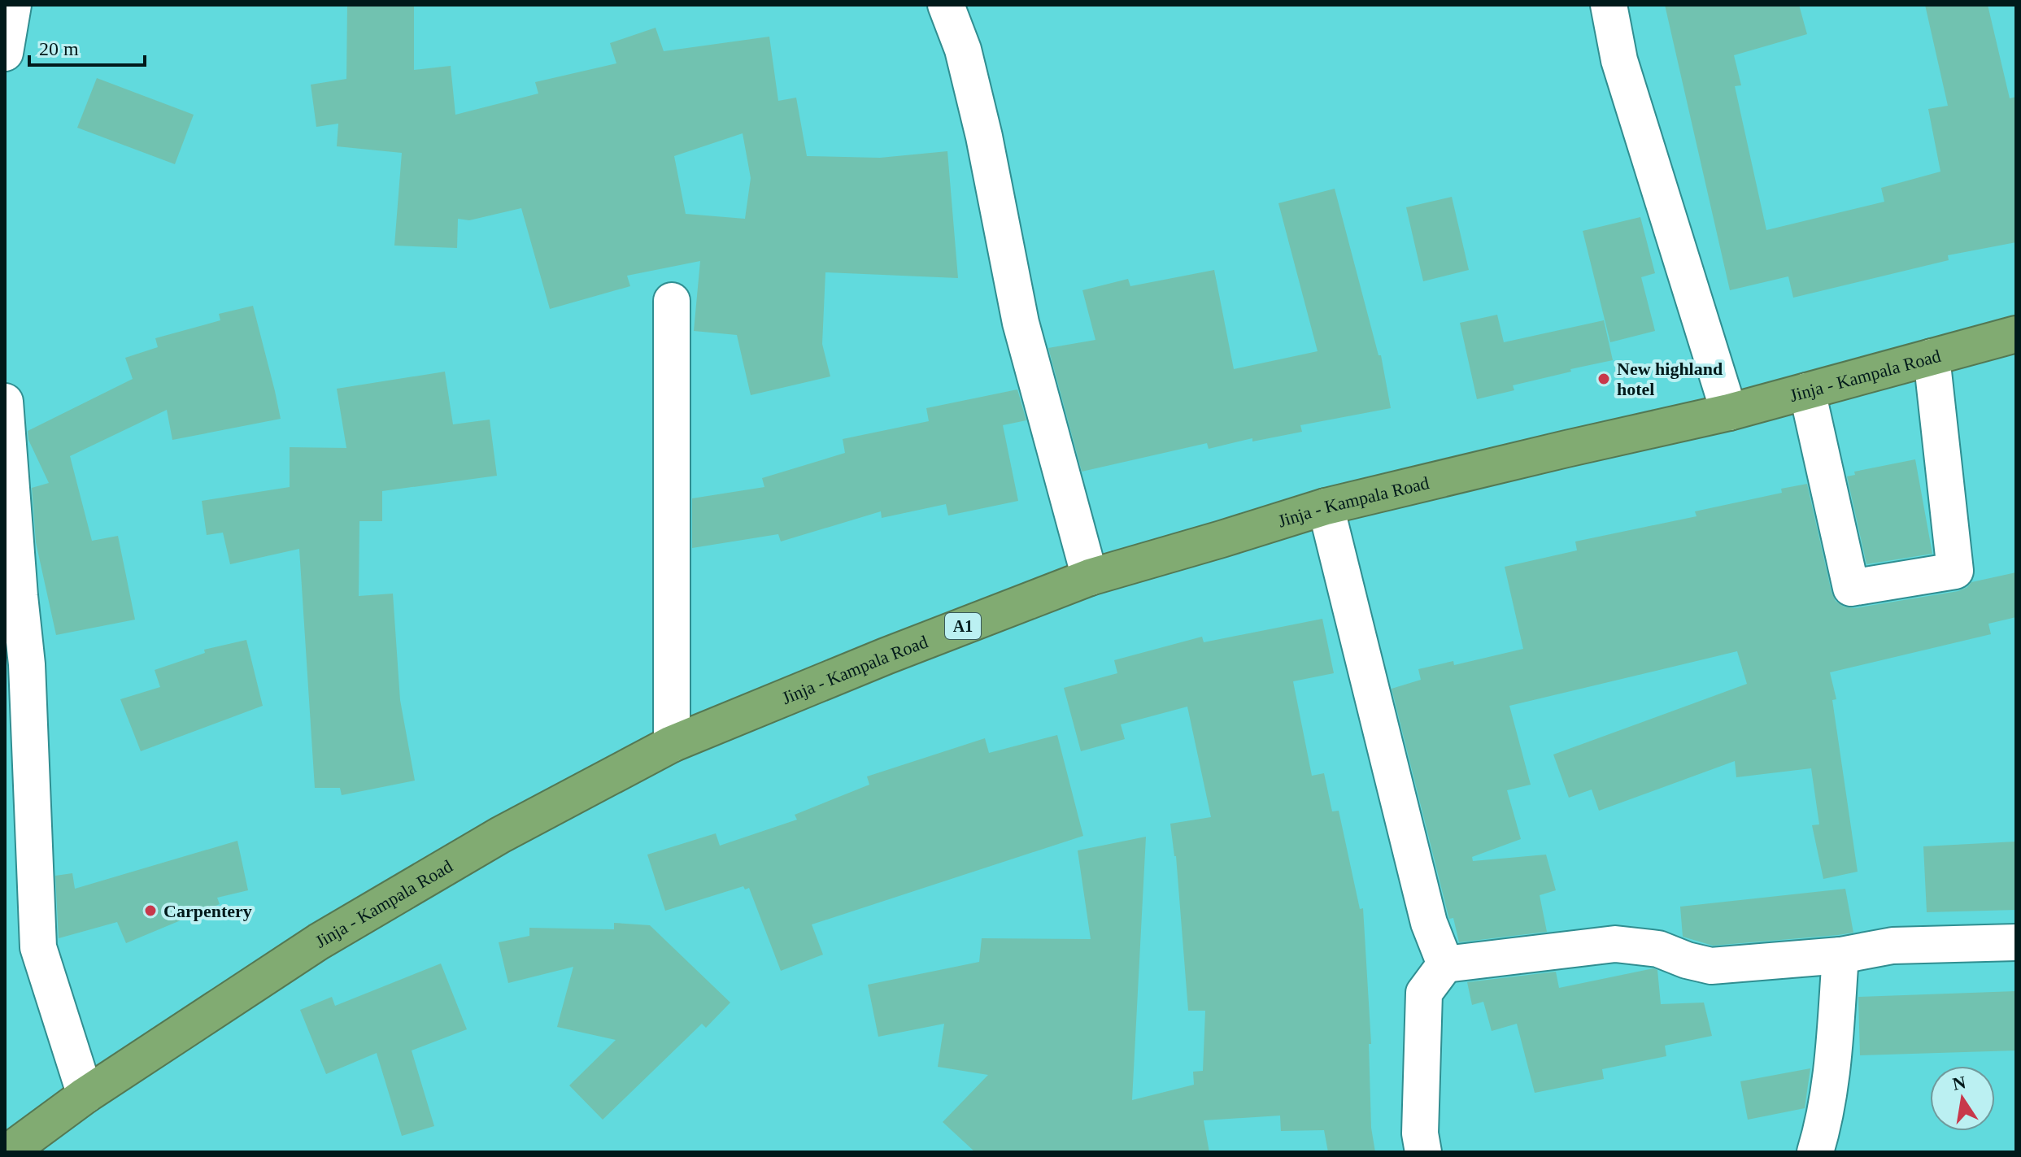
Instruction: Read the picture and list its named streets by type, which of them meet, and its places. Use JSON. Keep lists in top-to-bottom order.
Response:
{
  "streets": {
    "highway": ["Jinja - Kampala Road", "A1"]
  },
  "places": ["New highland hotel", "Carpentery"],
  "scale_bar": "20 m",
  "north": "top"
}
